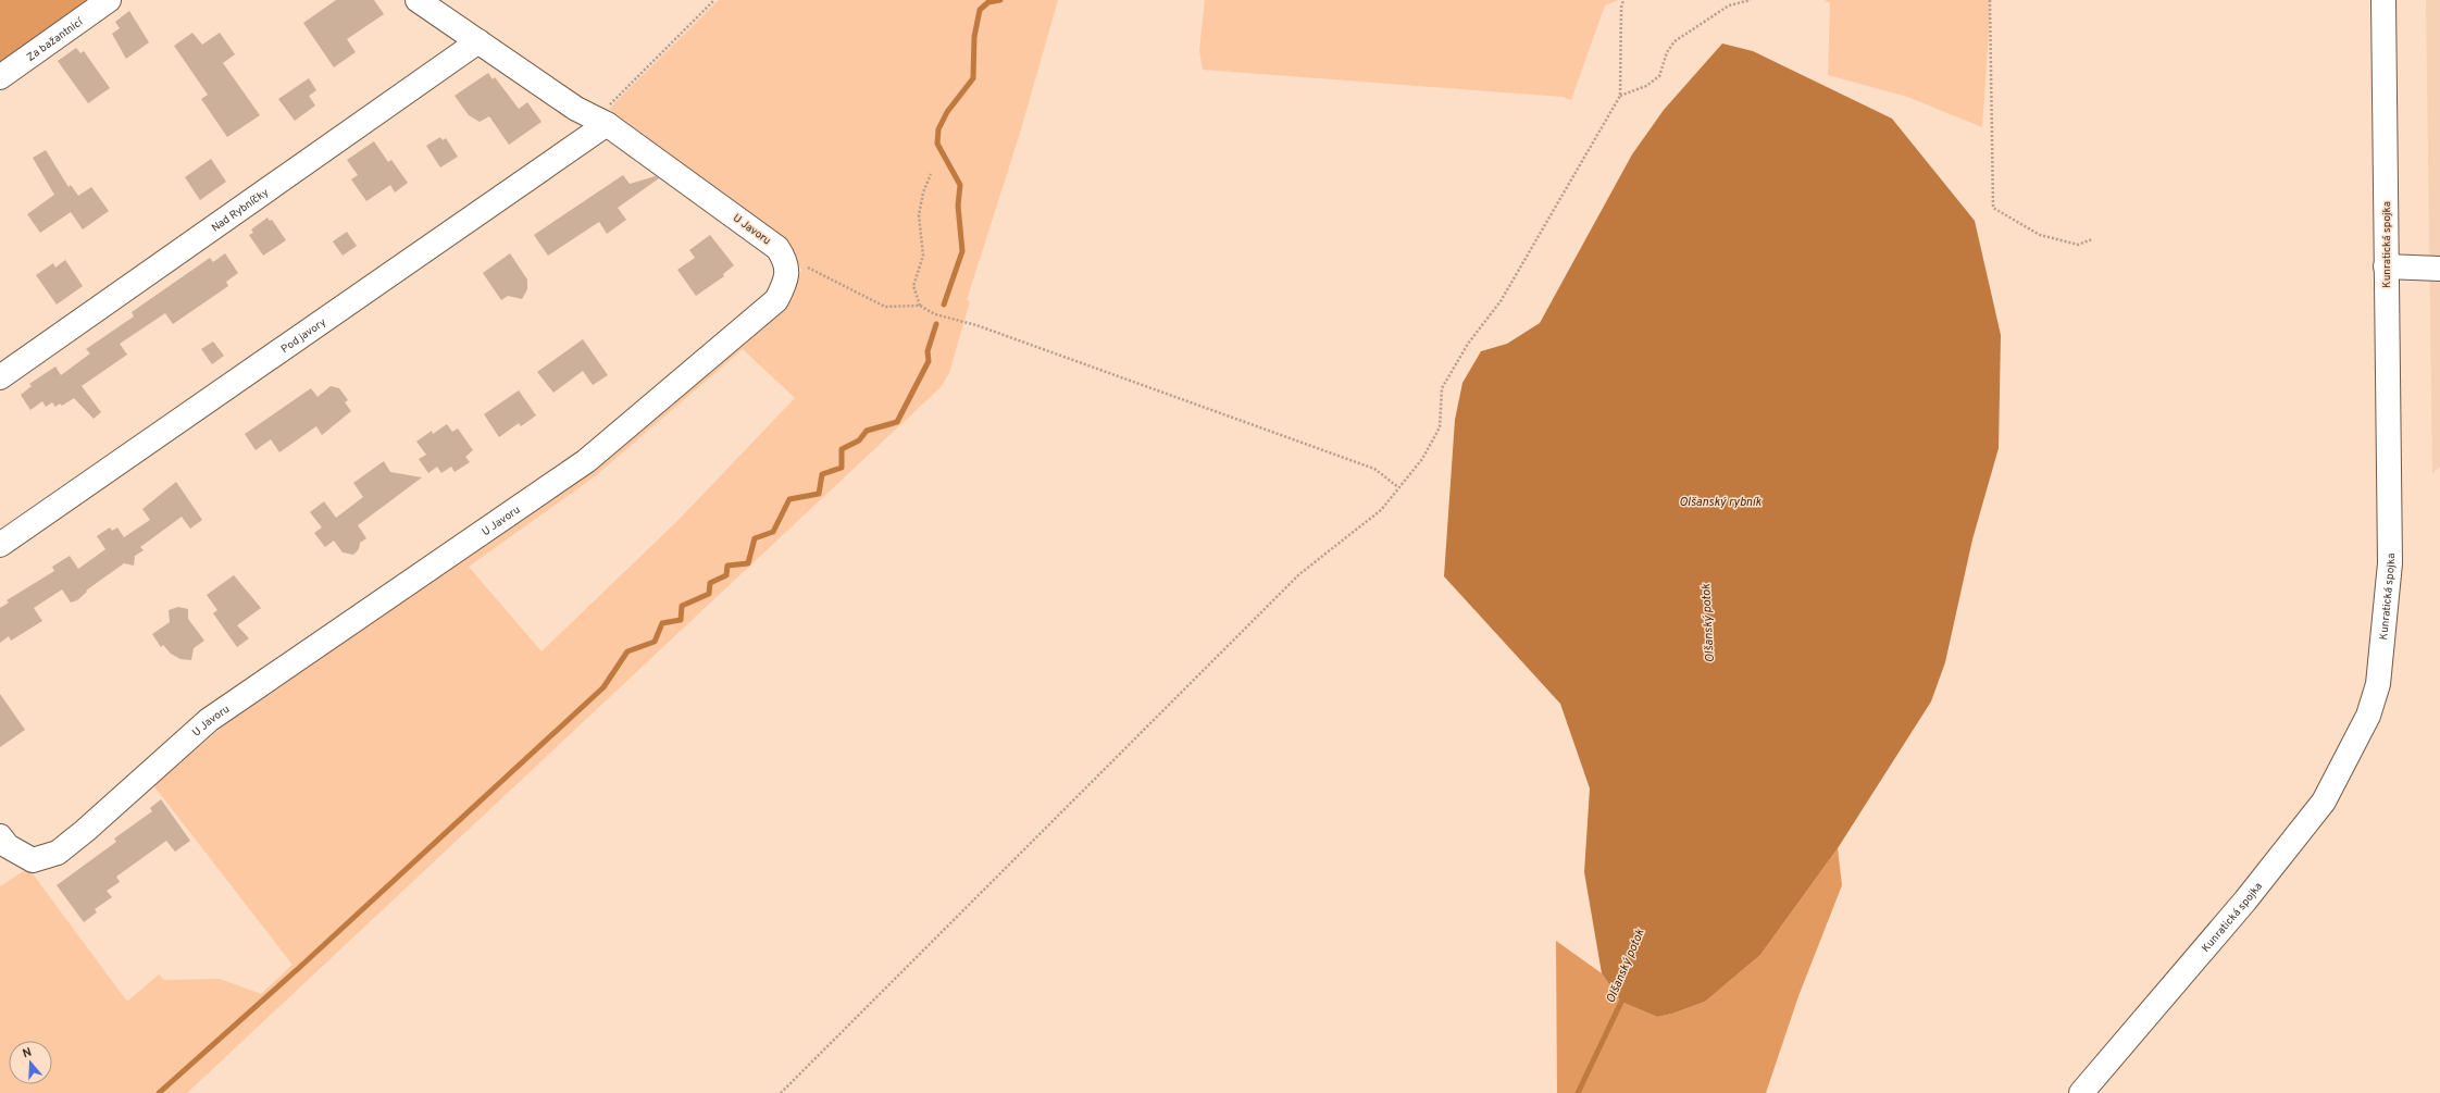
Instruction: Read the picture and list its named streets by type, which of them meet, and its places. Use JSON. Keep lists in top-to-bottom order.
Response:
{
  "streets": {
    "street": [
      "Za bažantnicí",
      "Nad Rybníčky",
      "U Javoru",
      "Kunratická spojka",
      "Pod javory"
    ]
  },
  "crossings": [
    ["Nad Rybníčky", "U Javoru"],
    ["U Javoru", "Pod javory"]
  ],
  "water": ["Olšanský rybník", "Olšanský potok"],
  "north": "top"
}
